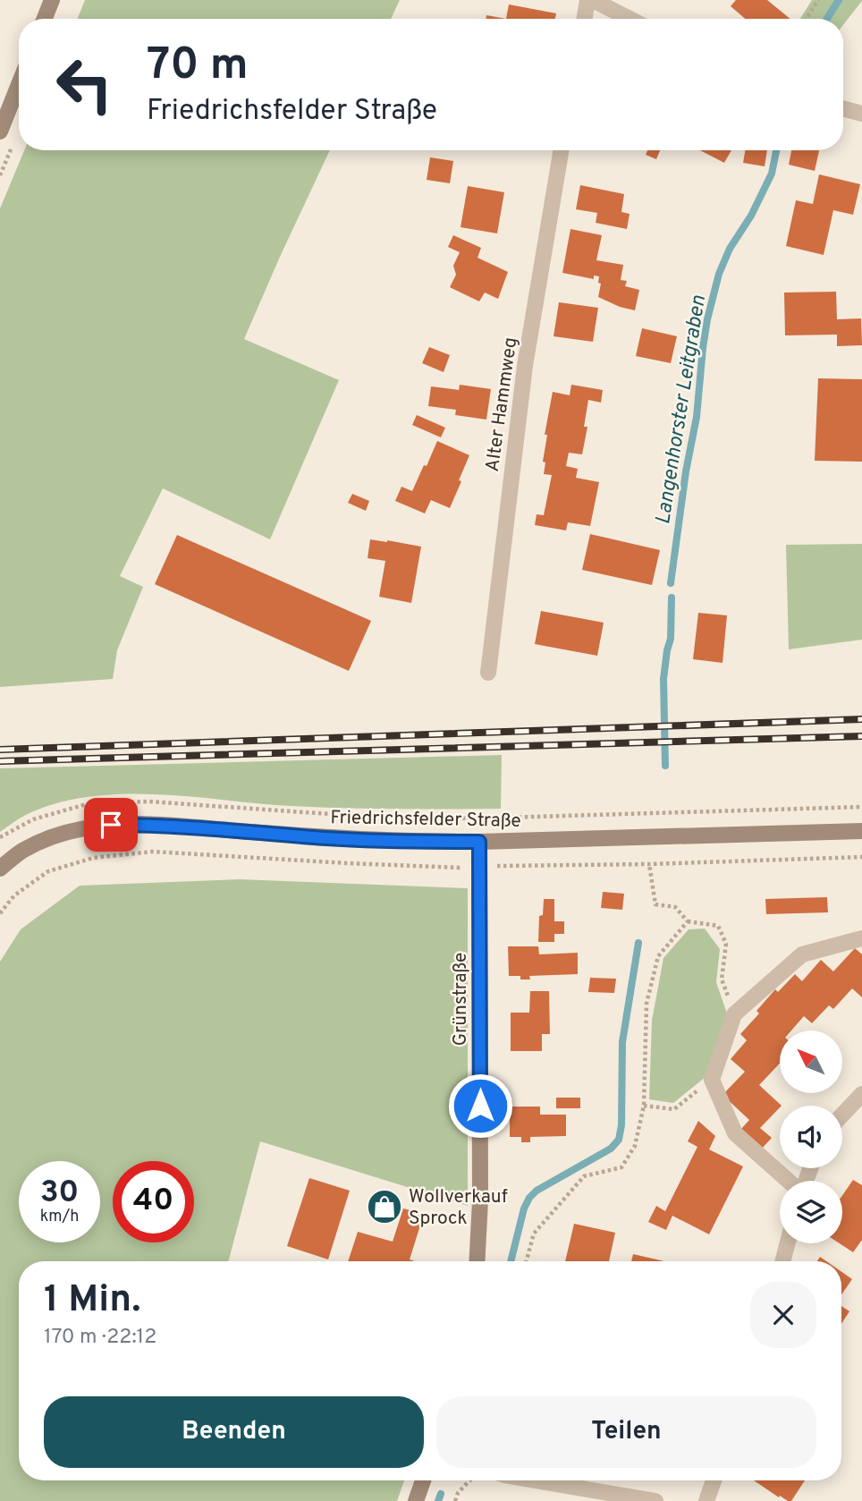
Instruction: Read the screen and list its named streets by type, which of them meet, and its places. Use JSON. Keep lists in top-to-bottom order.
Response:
{
  "streets": {
    "main road": ["Friedrichsfelder Straße", "Grünstraße"],
    "street": ["Alter Hammweg"]
  },
  "crossings": [
    ["Friedrichsfelder Straße", "Grünstraße"]
  ],
  "water": ["Langenhorster Leitgraben"],
  "places": {
    "shop": ["Wollverkauf Sprock"]
  },
  "north": "top left",
  "page": {
    "turn": ["70 m", "Friedrichsfelder Straße"],
    "speed": "30 km/h",
    "limit": "40",
    "heading": ["1 Min.", "170 m · 22:12"],
    "buttons": ["Beenden", "Teilen"]
  }
}
